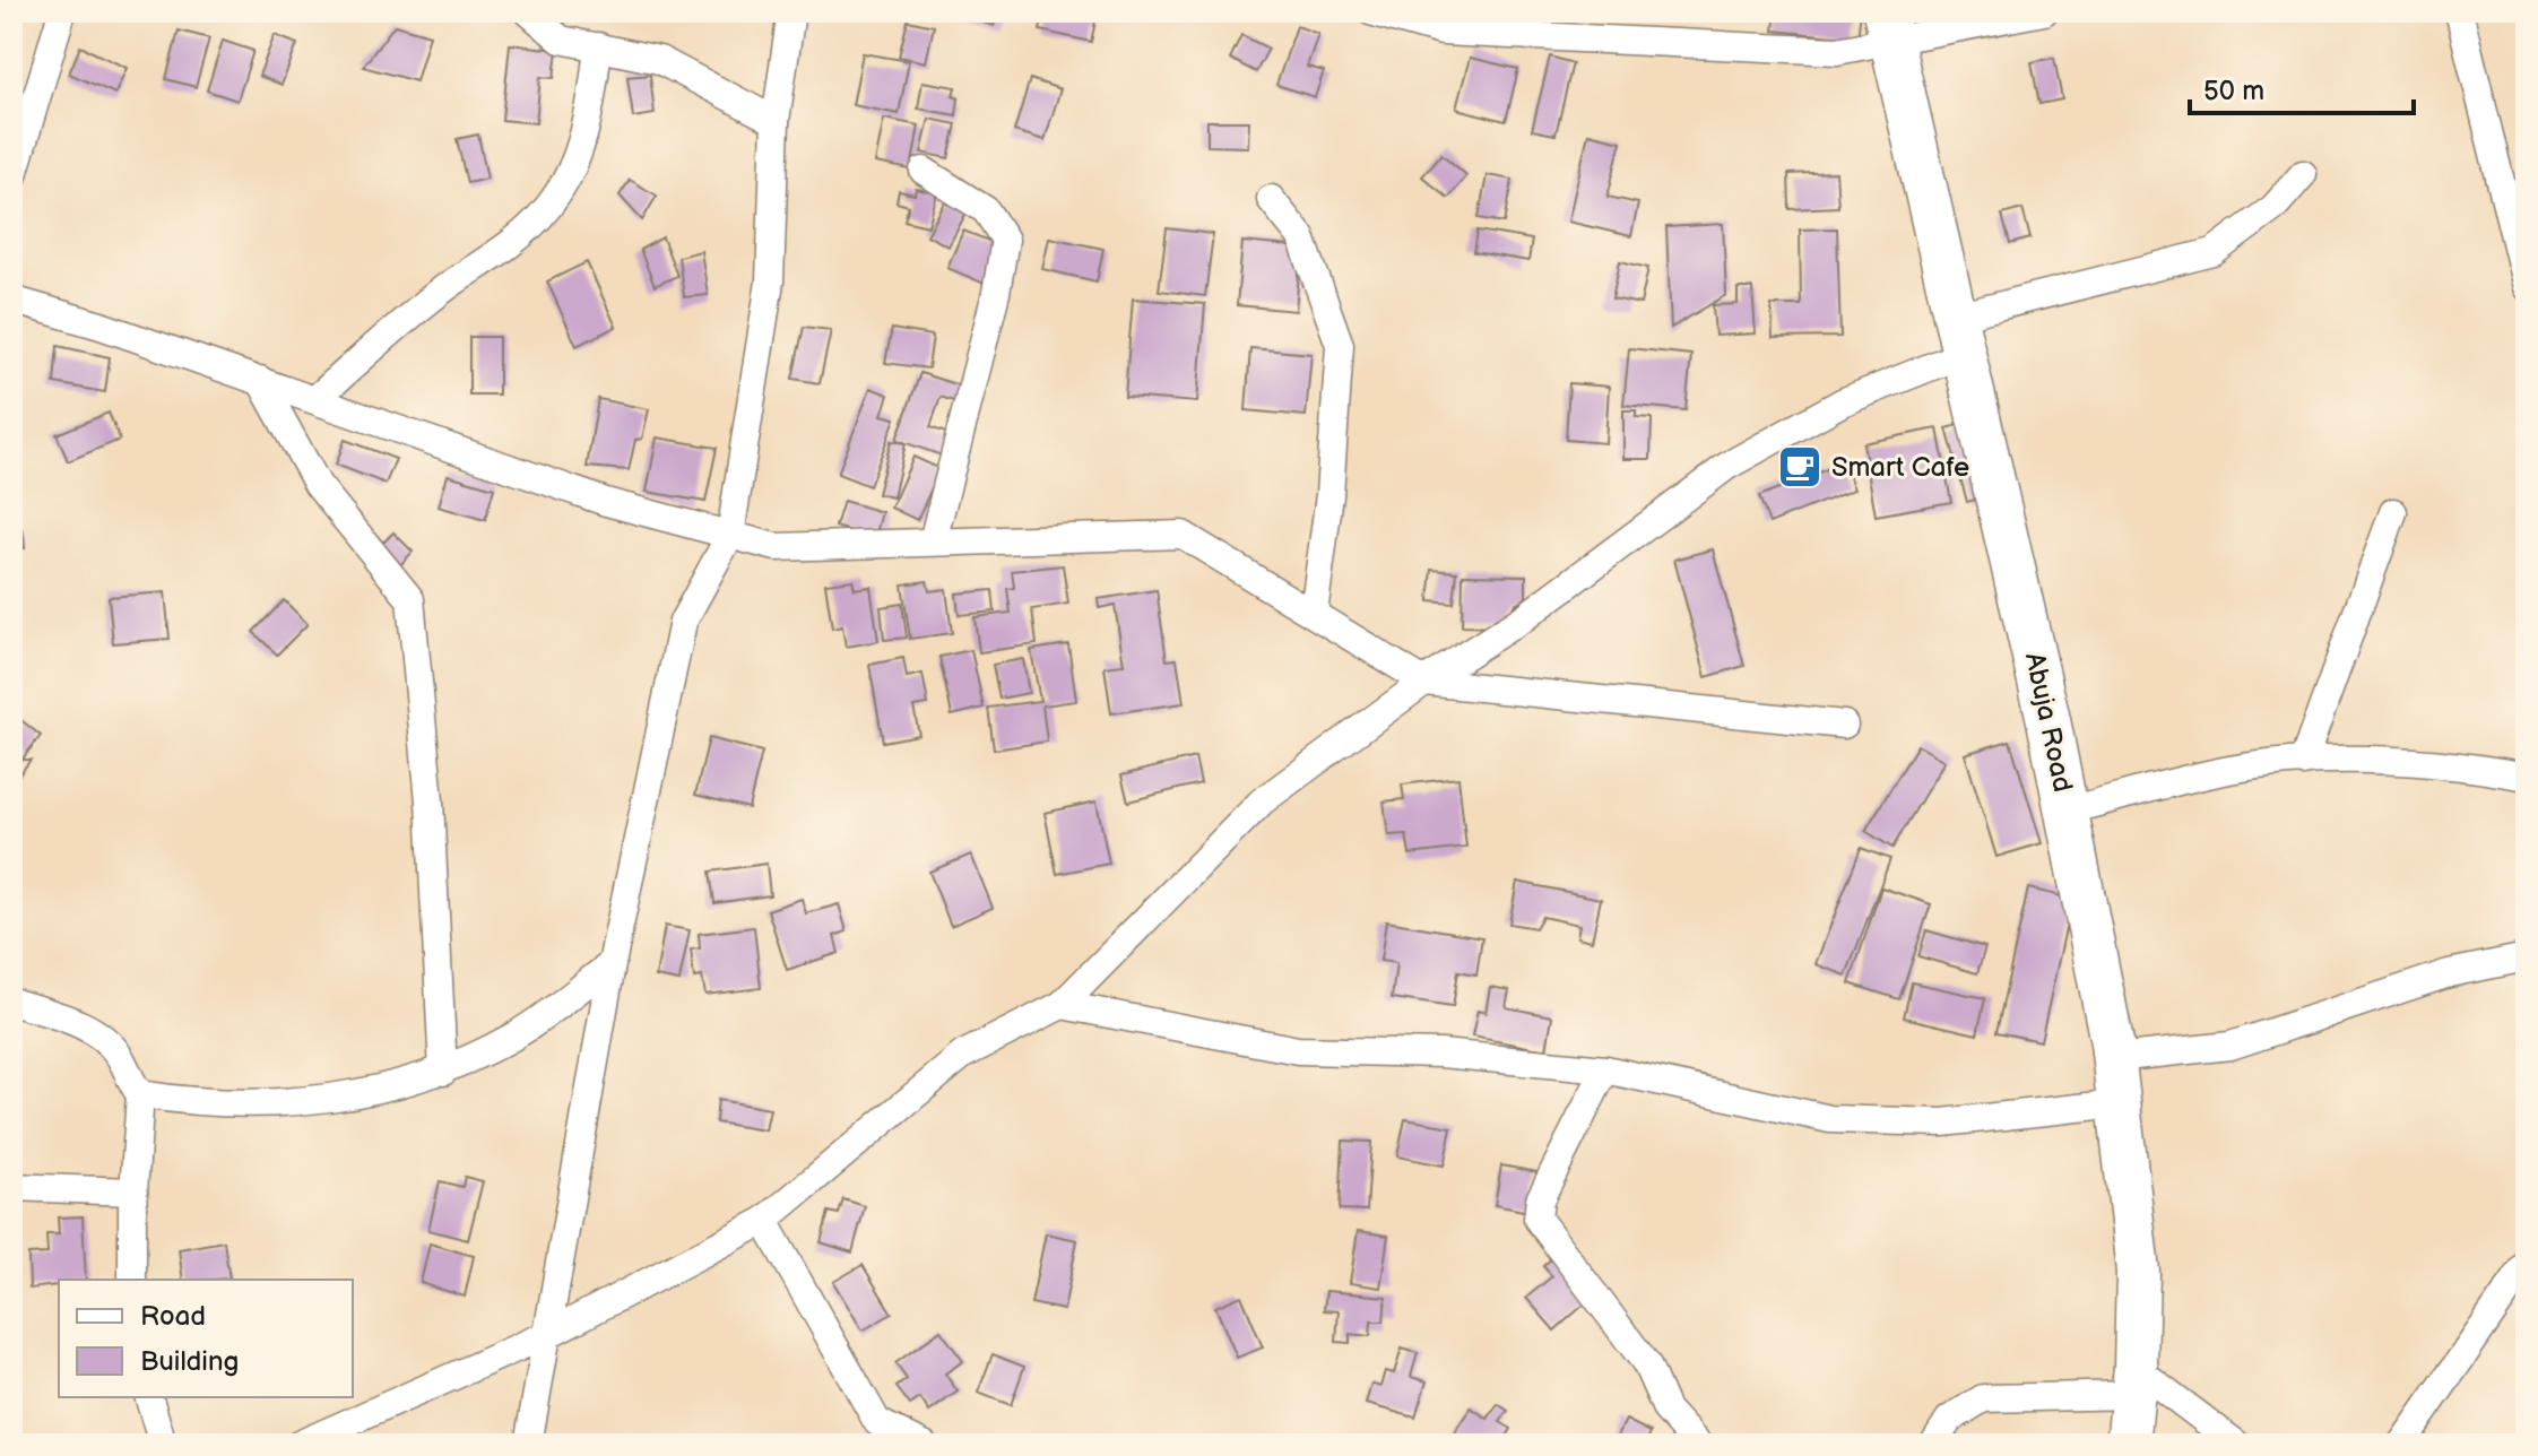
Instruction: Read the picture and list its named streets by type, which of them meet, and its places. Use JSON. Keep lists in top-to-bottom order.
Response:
{
  "streets": {
    "main road": ["Abuja Road"]
  },
  "places": {
    "cafe": ["Smart Cafe"]
  },
  "legend": ["Road", "Building"],
  "scale_bar": "50 m"
}
